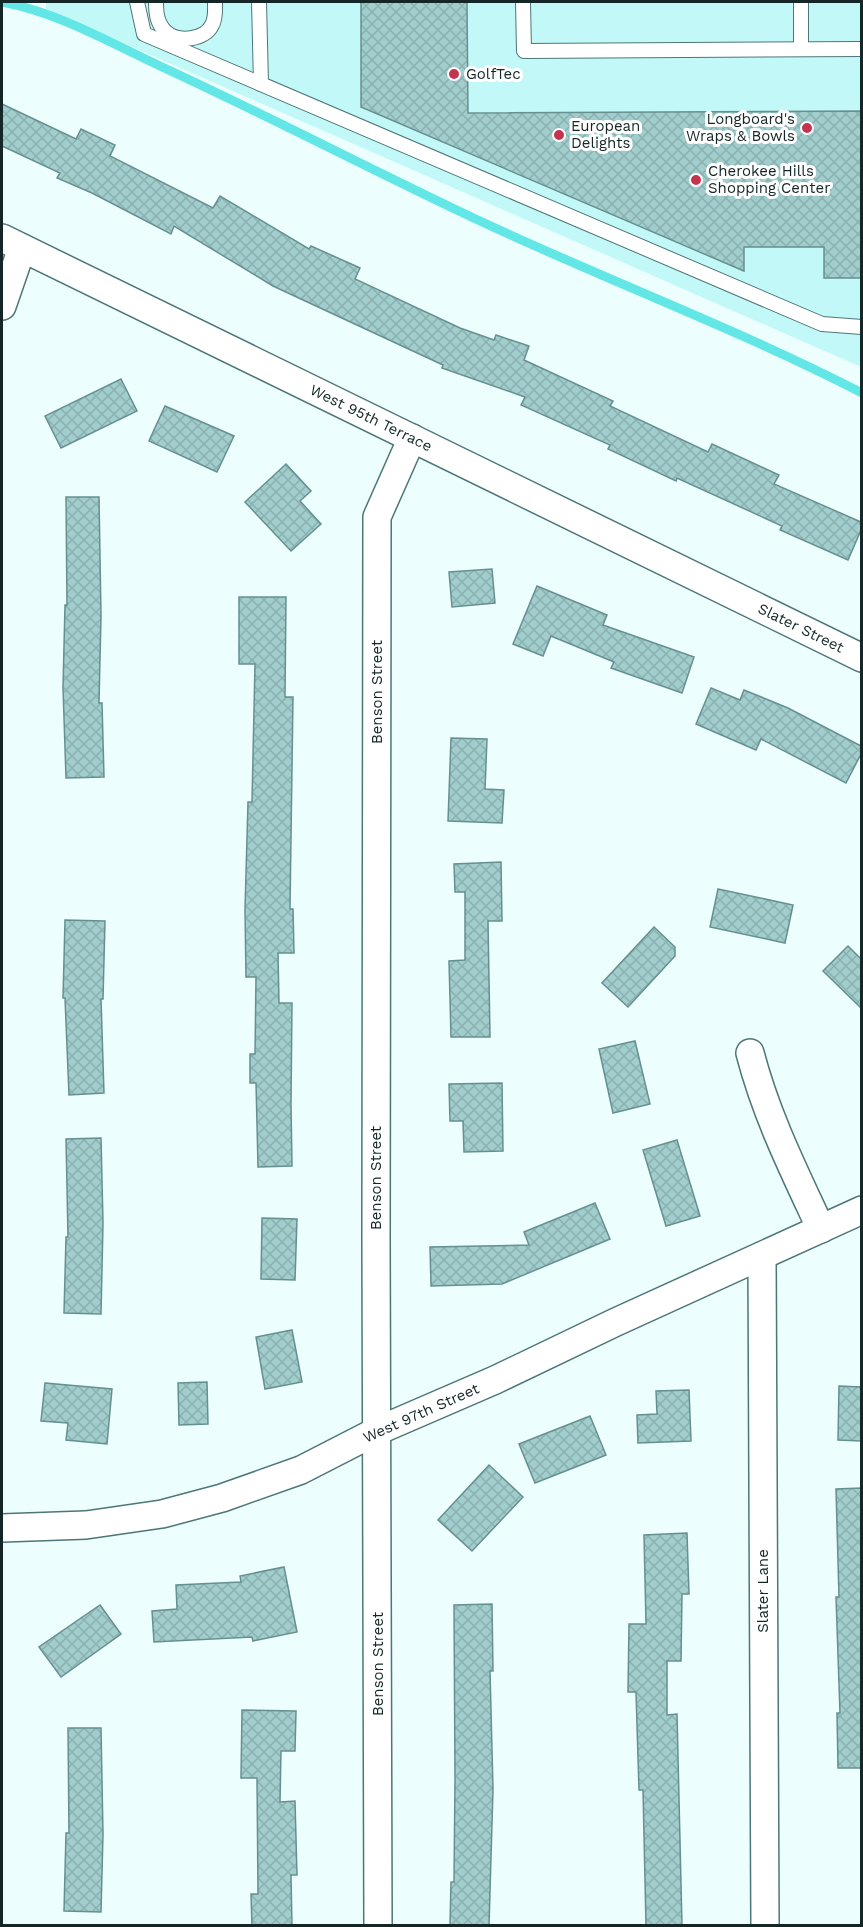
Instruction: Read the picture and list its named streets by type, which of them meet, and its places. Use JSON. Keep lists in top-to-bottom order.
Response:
{
  "streets": {
    "street": [
      "West 95th Terrace",
      "Slater Street",
      "Benson Street",
      "West 97th Street",
      "Slater Lane"
    ]
  },
  "crossings": [
    ["West 95th Terrace", "Slater Street"],
    ["West 95th Terrace", "Benson Street"],
    ["Benson Street", "West 97th Street"],
    ["West 97th Street", "Slater Lane"]
  ],
  "places": [
    "GolfTec",
    "Longboard's Wraps & Bowls",
    "European Delights",
    "Cherokee Hills Shopping Center"
  ]
}
